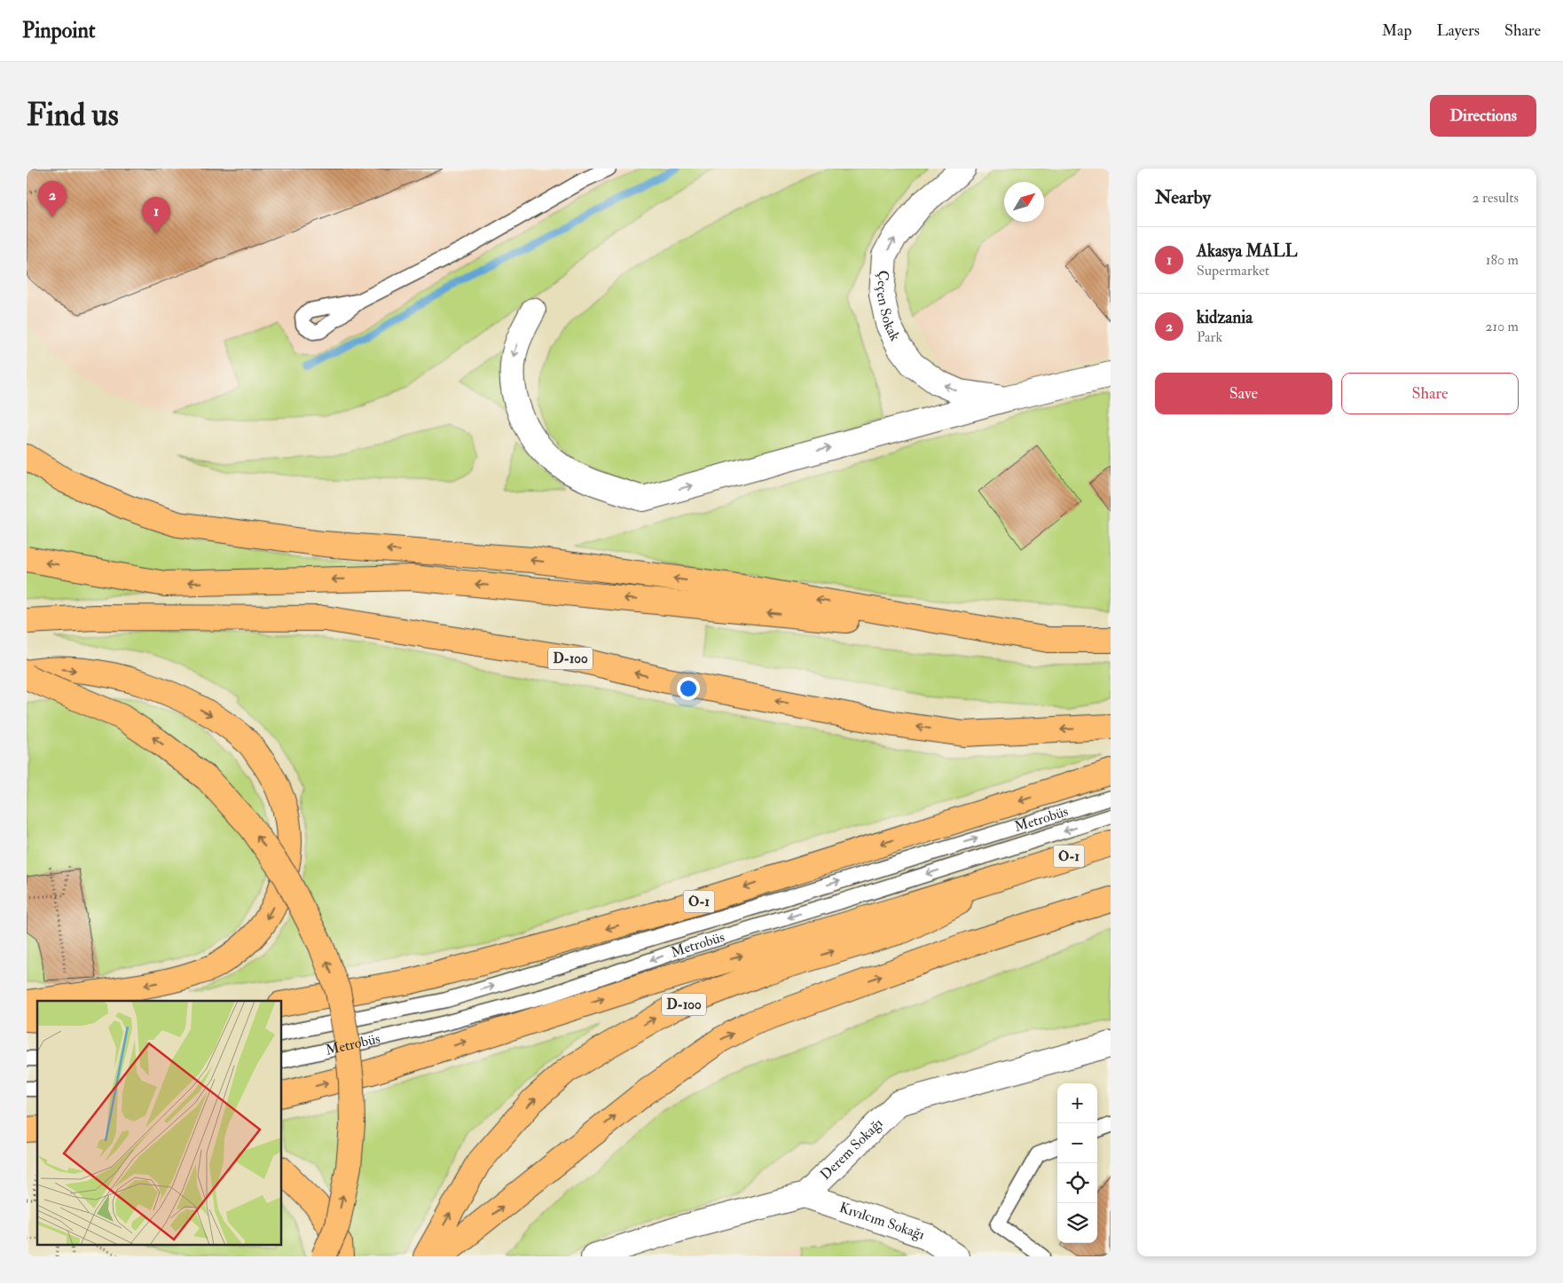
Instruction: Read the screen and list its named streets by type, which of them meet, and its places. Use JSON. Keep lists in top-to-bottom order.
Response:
{
  "streets": {
    "highway": ["D-100", "O-1"],
    "street": ["Çeçen Sokak", "Derem Sokağı", "Kıvılcım Sokağı"],
    "lane": ["Metrobüs"]
  },
  "crossings": [
    ["D-100", "O-1"],
    ["Derem Sokağı", "Kıvılcım Sokağı"]
  ],
  "north": "top right",
  "page": {
    "header": "Pinpoint",
    "nav": ["Map", "Layers", "Share"],
    "buttons": [
      "Directions",
      ["Save", "Share"]
    ],
    "title": "Find us",
    "heading": ["Nearby", "2 results"],
    "pins": ["2", "1"],
    "list": [
      {
        "mark": "1",
        "name": "Akasya MALL",
        "note": "Supermarket",
        "value": "180 m"
      },
      {
        "mark": "2",
        "name": "kidzania",
        "note": "Park",
        "value": "210 m"
      }
    ],
    "map_buttons": ["+", "−"]
  }
}
